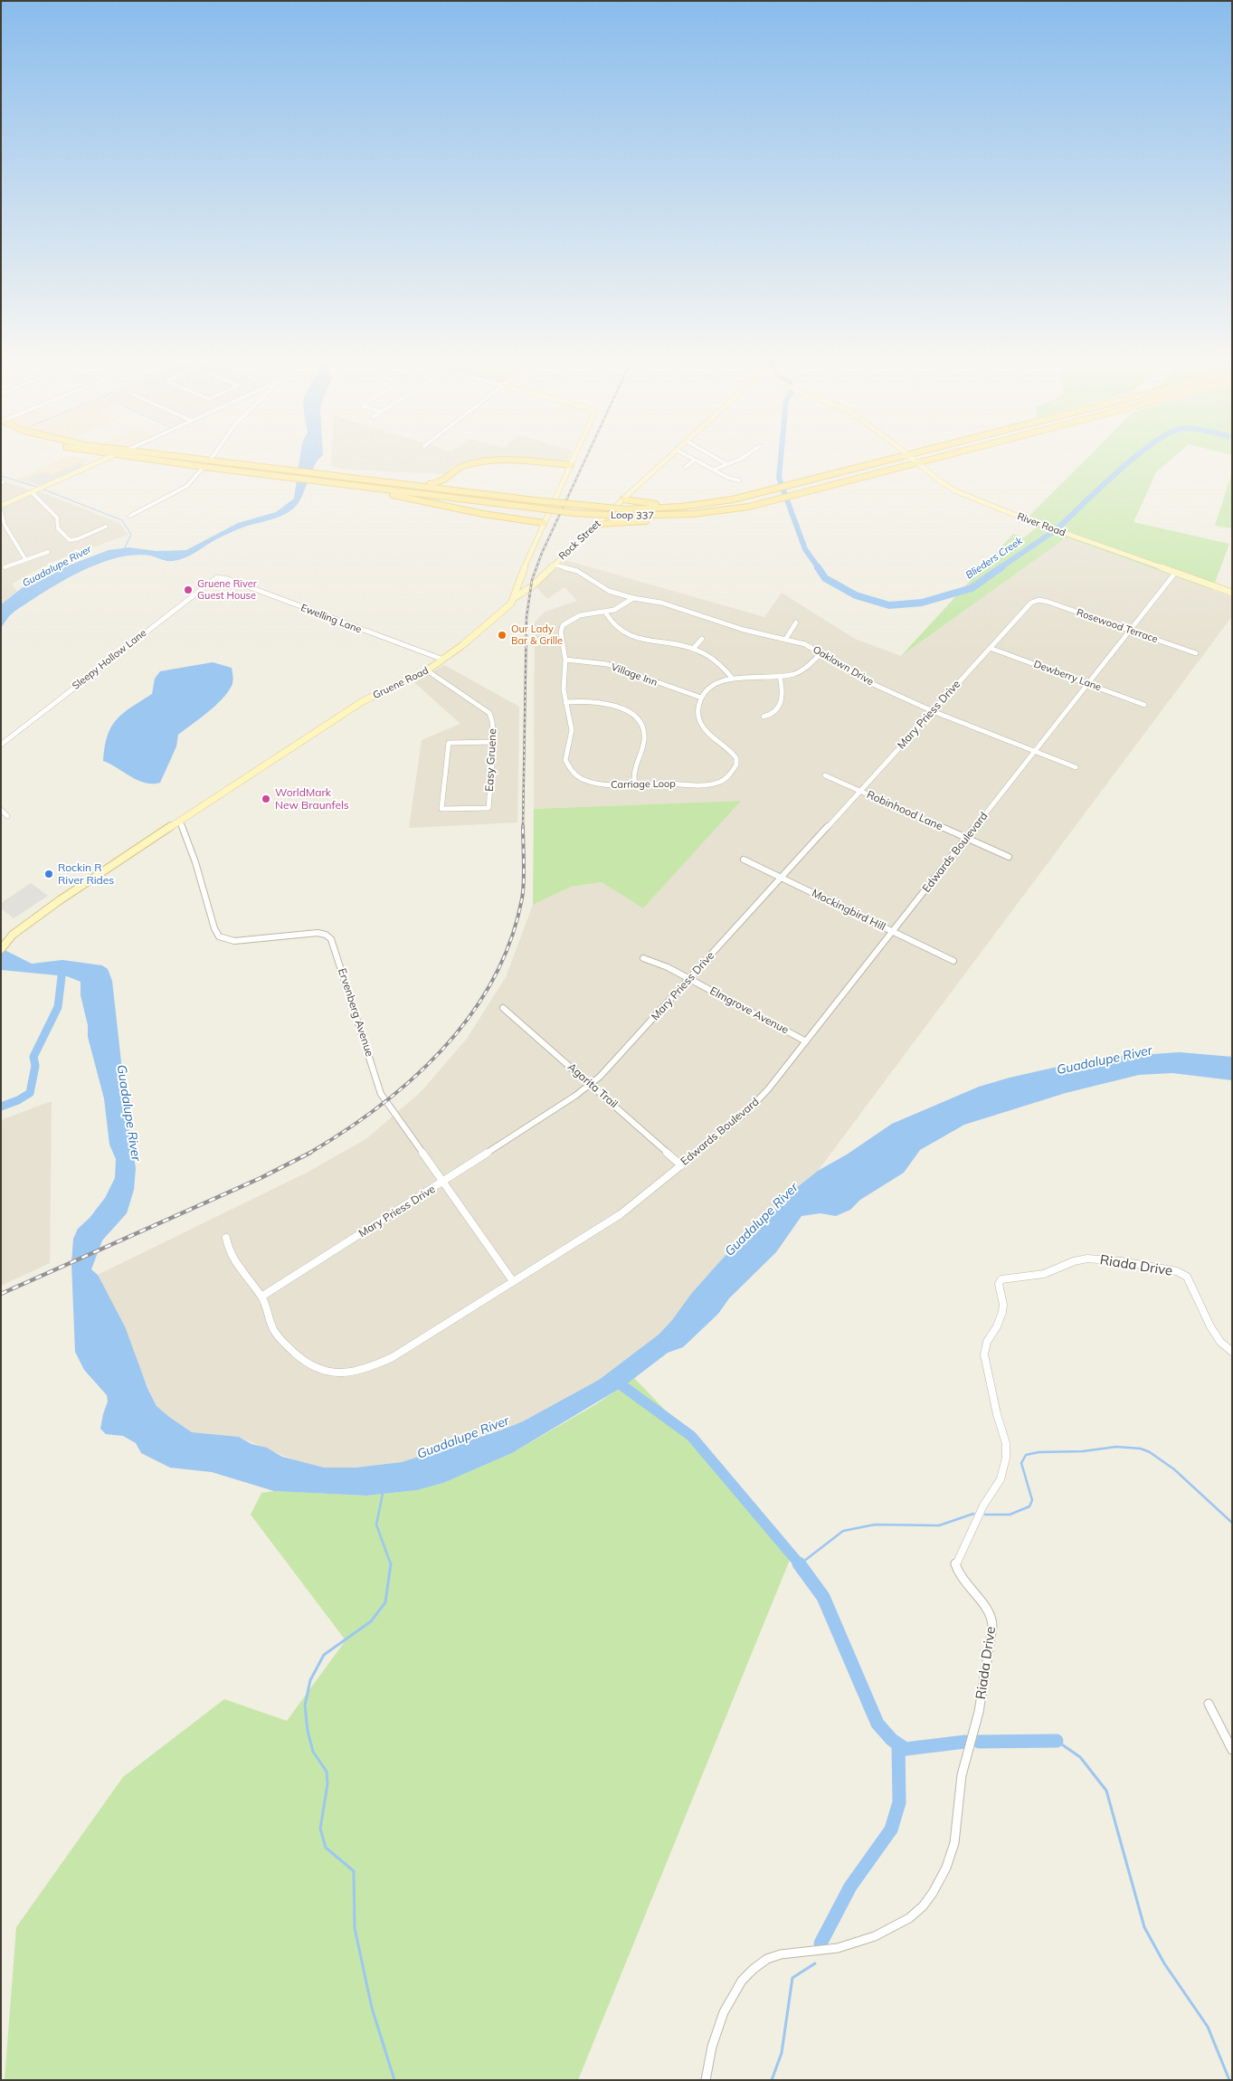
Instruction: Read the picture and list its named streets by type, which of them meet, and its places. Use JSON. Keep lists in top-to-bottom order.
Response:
{
  "streets": {
    "main road": ["Loop 337"],
    "street": [
      "River Road",
      "Rock Street",
      "Ewelling Lane",
      "Rosewood Terrace",
      "Sleepy Hollow Lane",
      "Oaklawn Drive",
      "Village Inn",
      "Dewberry Lane",
      "Gruene Road",
      "Mary Priess Drive",
      "Easy Gruene",
      "Carriage Loop",
      "Robinhood Lane",
      "Edwards Boulevard",
      "Mockingbird Hill",
      "Elmgrove Avenue",
      "Ervenberg Avenue",
      "Agarita Trail",
      "Riada Drive"
    ]
  },
  "crossings": [
    ["Loop 337", "River Road"],
    ["River Road", "Edwards Boulevard"],
    ["Rock Street", "Oaklawn Drive"],
    ["Rock Street", "Gruene Road"],
    ["Ewelling Lane", "Sleepy Hollow Lane"],
    ["Ewelling Lane", "Gruene Road"],
    ["Rosewood Terrace", "Mary Priess Drive"],
    ["Rosewood Terrace", "Edwards Boulevard"],
    ["Oaklawn Drive", "Mary Priess Drive"],
    ["Oaklawn Drive", "Carriage Loop"],
    ["Oaklawn Drive", "Edwards Boulevard"],
    ["Village Inn", "Carriage Loop"],
    ["Dewberry Lane", "Mary Priess Drive"],
    ["Dewberry Lane", "Edwards Boulevard"],
    ["Gruene Road", "Easy Gruene"],
    ["Gruene Road", "Ervenberg Avenue"],
    ["Mary Priess Drive", "Robinhood Lane"],
    ["Mary Priess Drive", "Edwards Boulevard"],
    ["Mary Priess Drive", "Mockingbird Hill"],
    ["Mary Priess Drive", "Elmgrove Avenue"],
    ["Mary Priess Drive", "Ervenberg Avenue"],
    ["Mary Priess Drive", "Agarita Trail"],
    ["Robinhood Lane", "Edwards Boulevard"],
    ["Edwards Boulevard", "Mockingbird Hill"],
    ["Edwards Boulevard", "Elmgrove Avenue"],
    ["Edwards Boulevard", "Ervenberg Avenue"],
    ["Edwards Boulevard", "Agarita Trail"]
  ],
  "water": ["Blieders Creek", "Guadalupe River"],
  "places": [
    "Gruene River Guest House",
    "Our Lady Bar & Grille",
    "WorldMark New Braunfels",
    "Rockin R River Rides"
  ]
}
